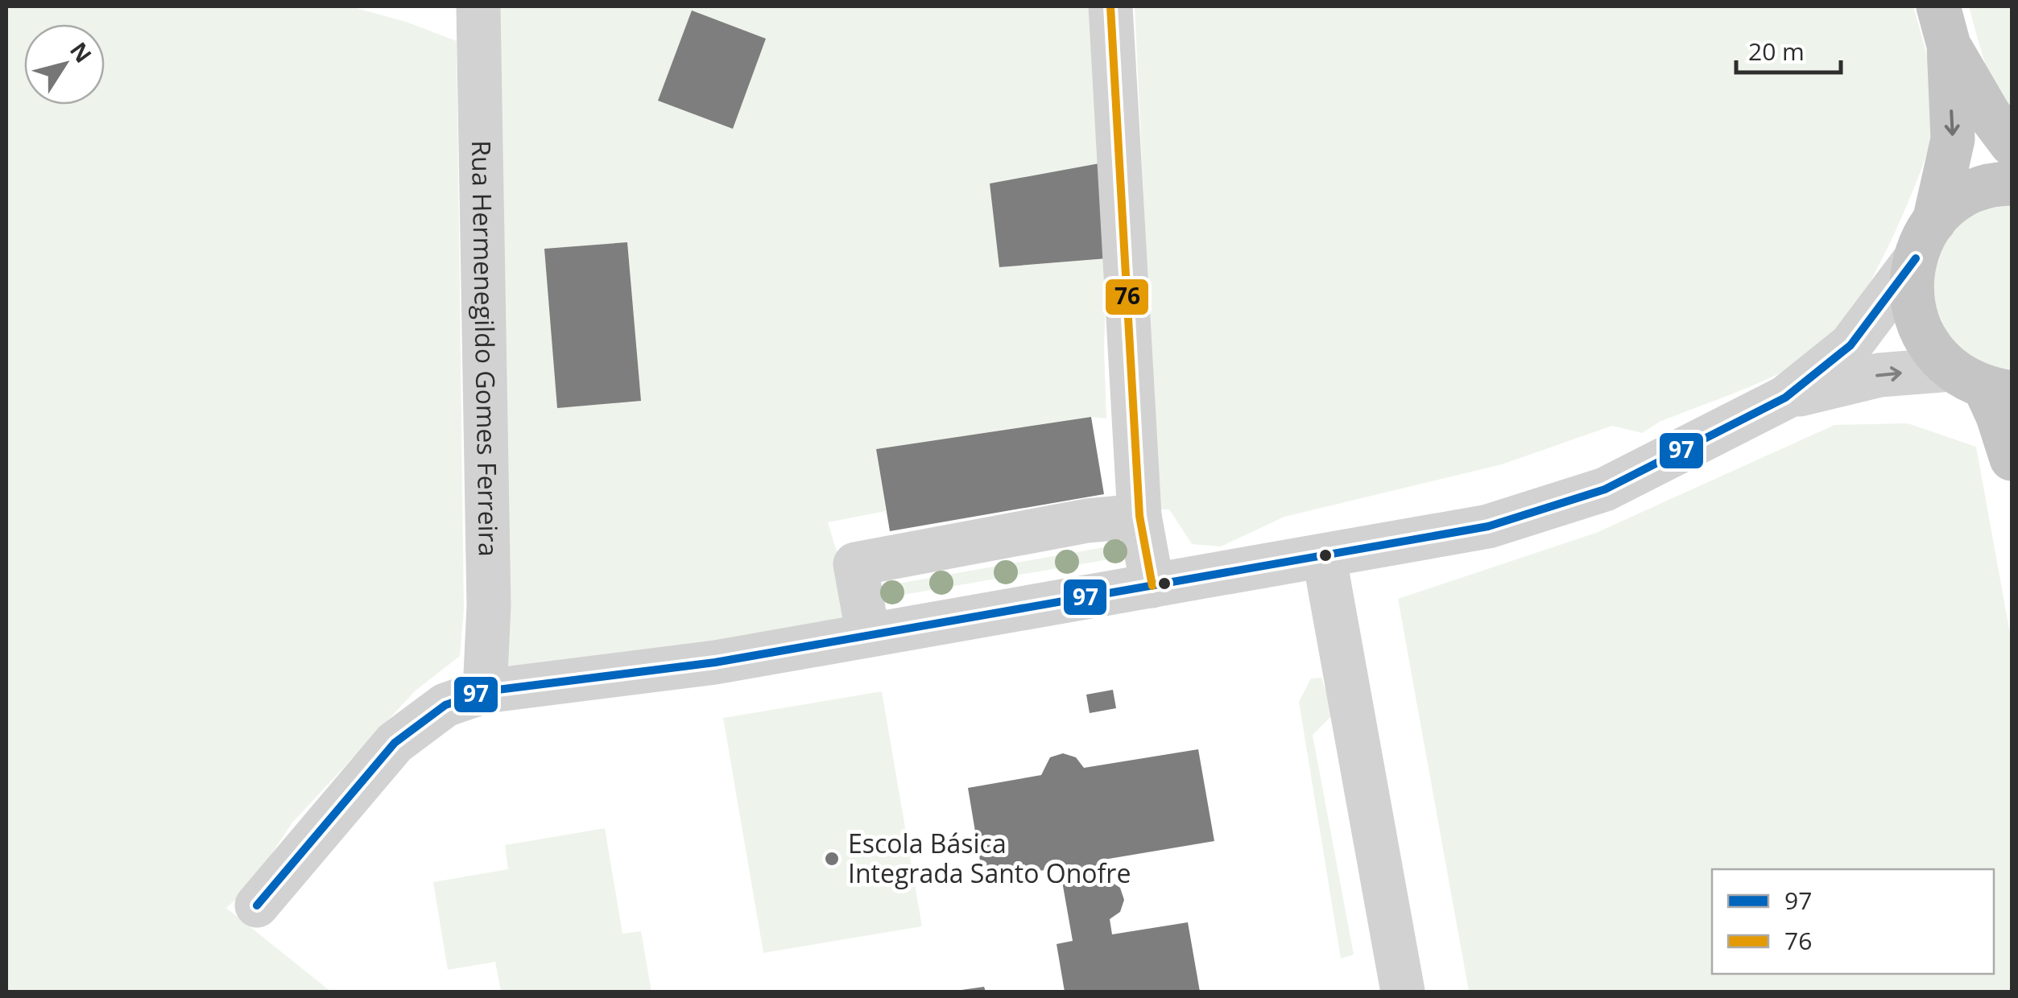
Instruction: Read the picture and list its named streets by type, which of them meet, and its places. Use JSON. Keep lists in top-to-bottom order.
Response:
{
  "streets": {
    "street": ["Rua Hermenegildo Gomes Ferreira"]
  },
  "places": ["Escola Básica Integrada Santo Onofre"],
  "lines": ["transit line 76", "transit line 97"],
  "legend": ["97", "76"],
  "scale_bar": "20 m",
  "north": "top right"
}
